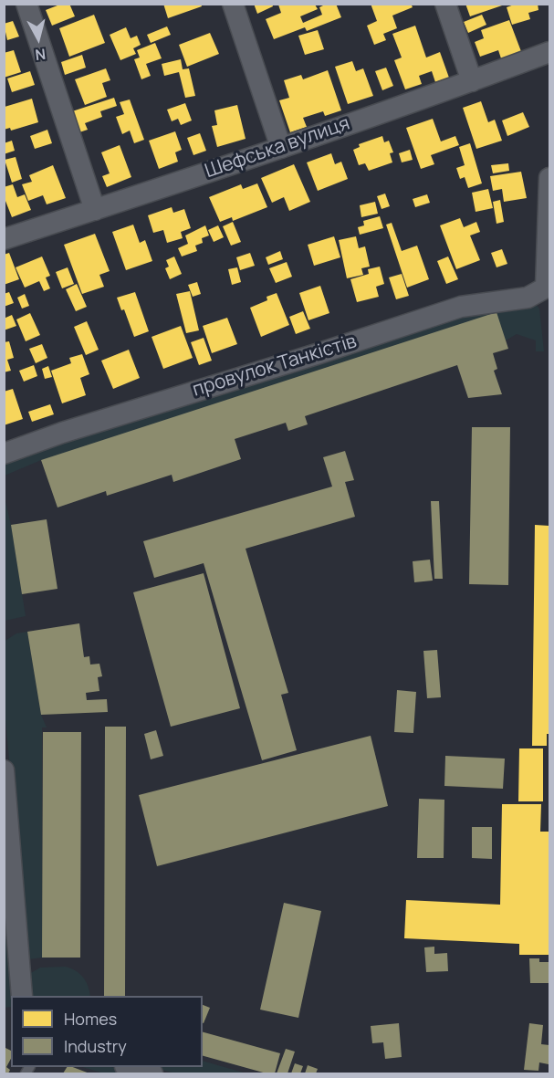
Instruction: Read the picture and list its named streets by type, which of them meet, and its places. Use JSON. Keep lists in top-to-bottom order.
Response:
{
  "streets": {
    "street": ["Шефська вулиця", "провулок Танкістів"]
  },
  "legend": ["Homes", "Industry"],
  "north": "bottom"
}
